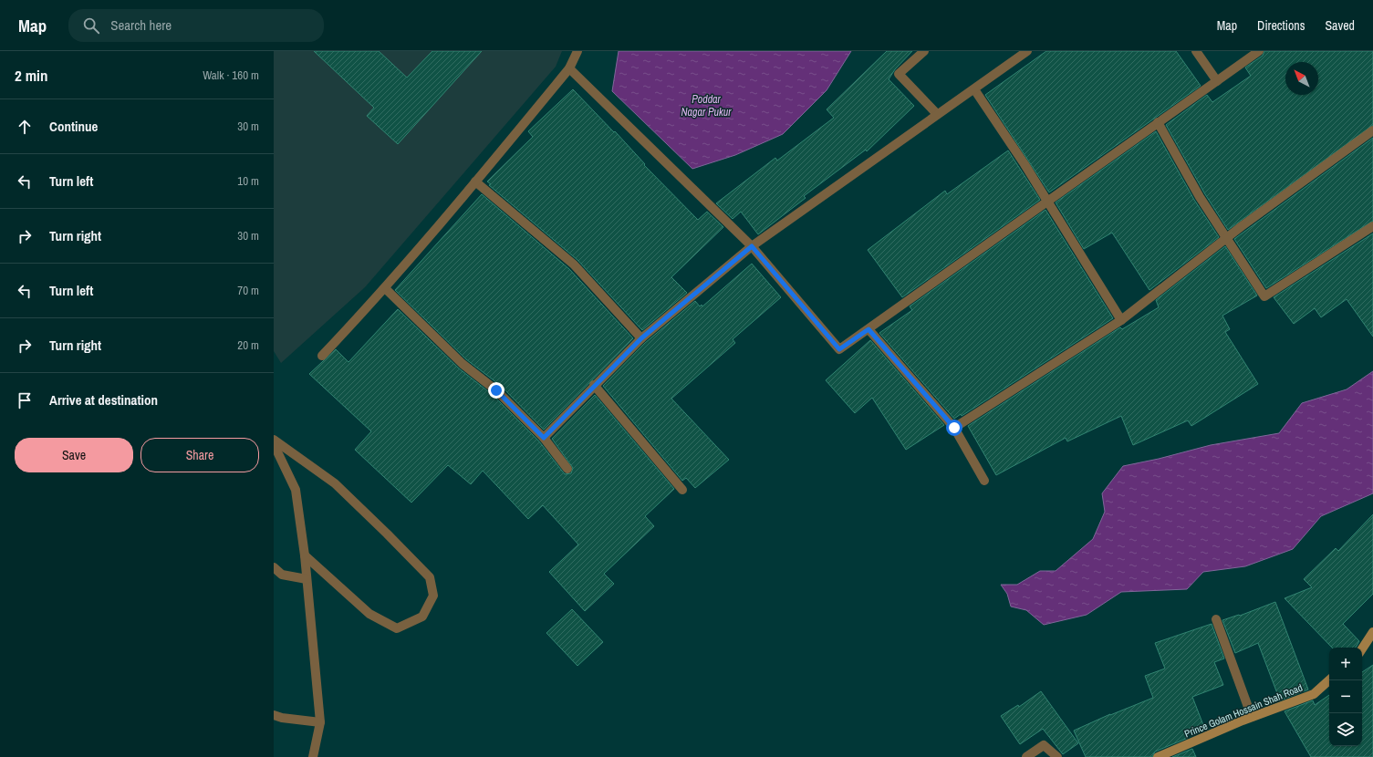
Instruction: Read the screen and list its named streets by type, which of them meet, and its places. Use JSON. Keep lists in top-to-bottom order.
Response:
{
  "streets": {
    "street": ["Prince Golam Hossain Shah Road"]
  },
  "water": ["Poddar Nagar Pukur"],
  "north": "top left",
  "page": {
    "header": "Map",
    "search": "Search here",
    "nav": ["Map", "Directions", "Saved"],
    "heading": ["2 min", "Walk · 160 m"],
    "list": [
      ["Continue", "30 m"],
      ["Turn left", "10 m"],
      ["Turn right", "30 m"],
      ["Turn left", "70 m"],
      ["Turn right", "20 m"],
      "Arrive at destination"
    ],
    "buttons": ["Save", "Share"],
    "map_buttons": ["+", "−"]
  }
}
